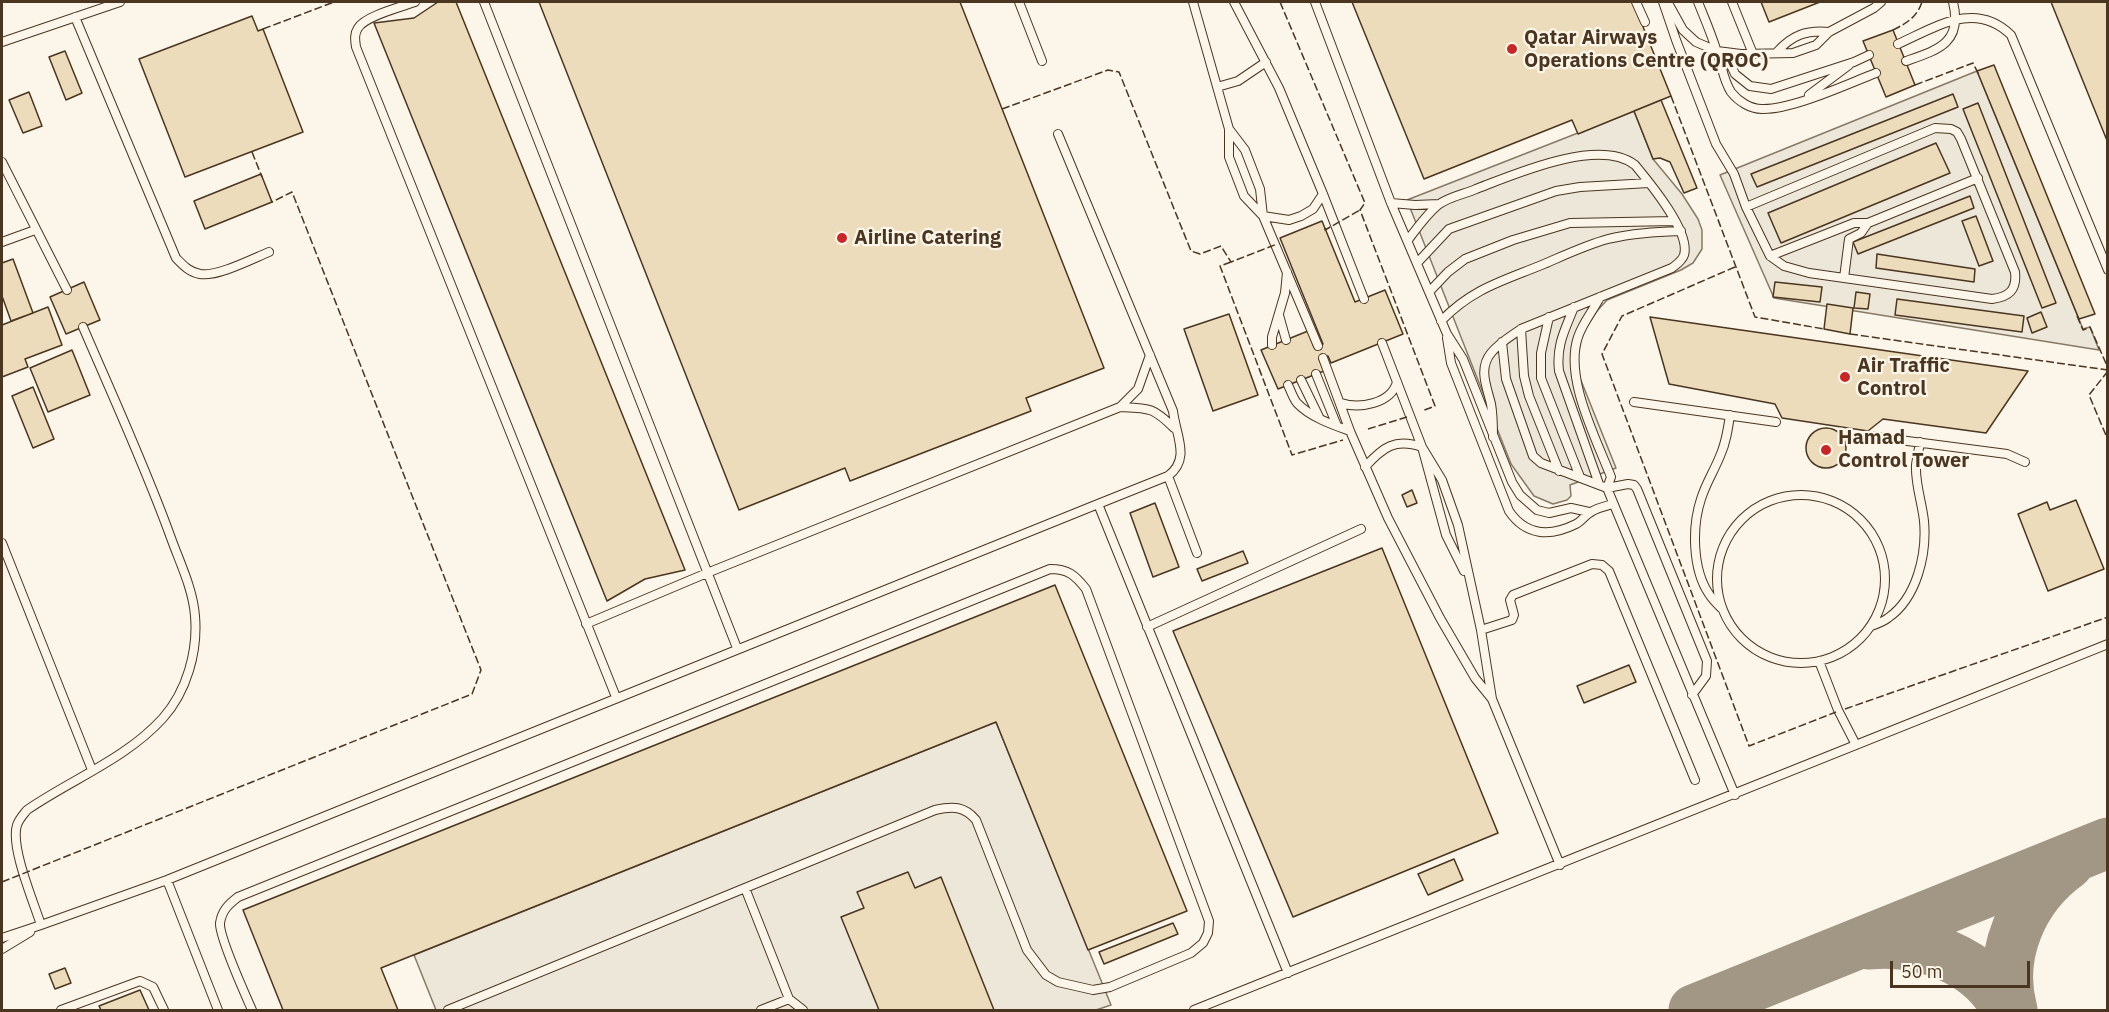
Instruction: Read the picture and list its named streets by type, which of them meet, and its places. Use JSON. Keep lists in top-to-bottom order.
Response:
{
  "places": [
    "Qatar Airways Operations Centre (QROC)",
    "Airline Catering",
    "Air Traffic Control",
    "Hamad Control Tower"
  ],
  "scale_bar": "50 m"
}
